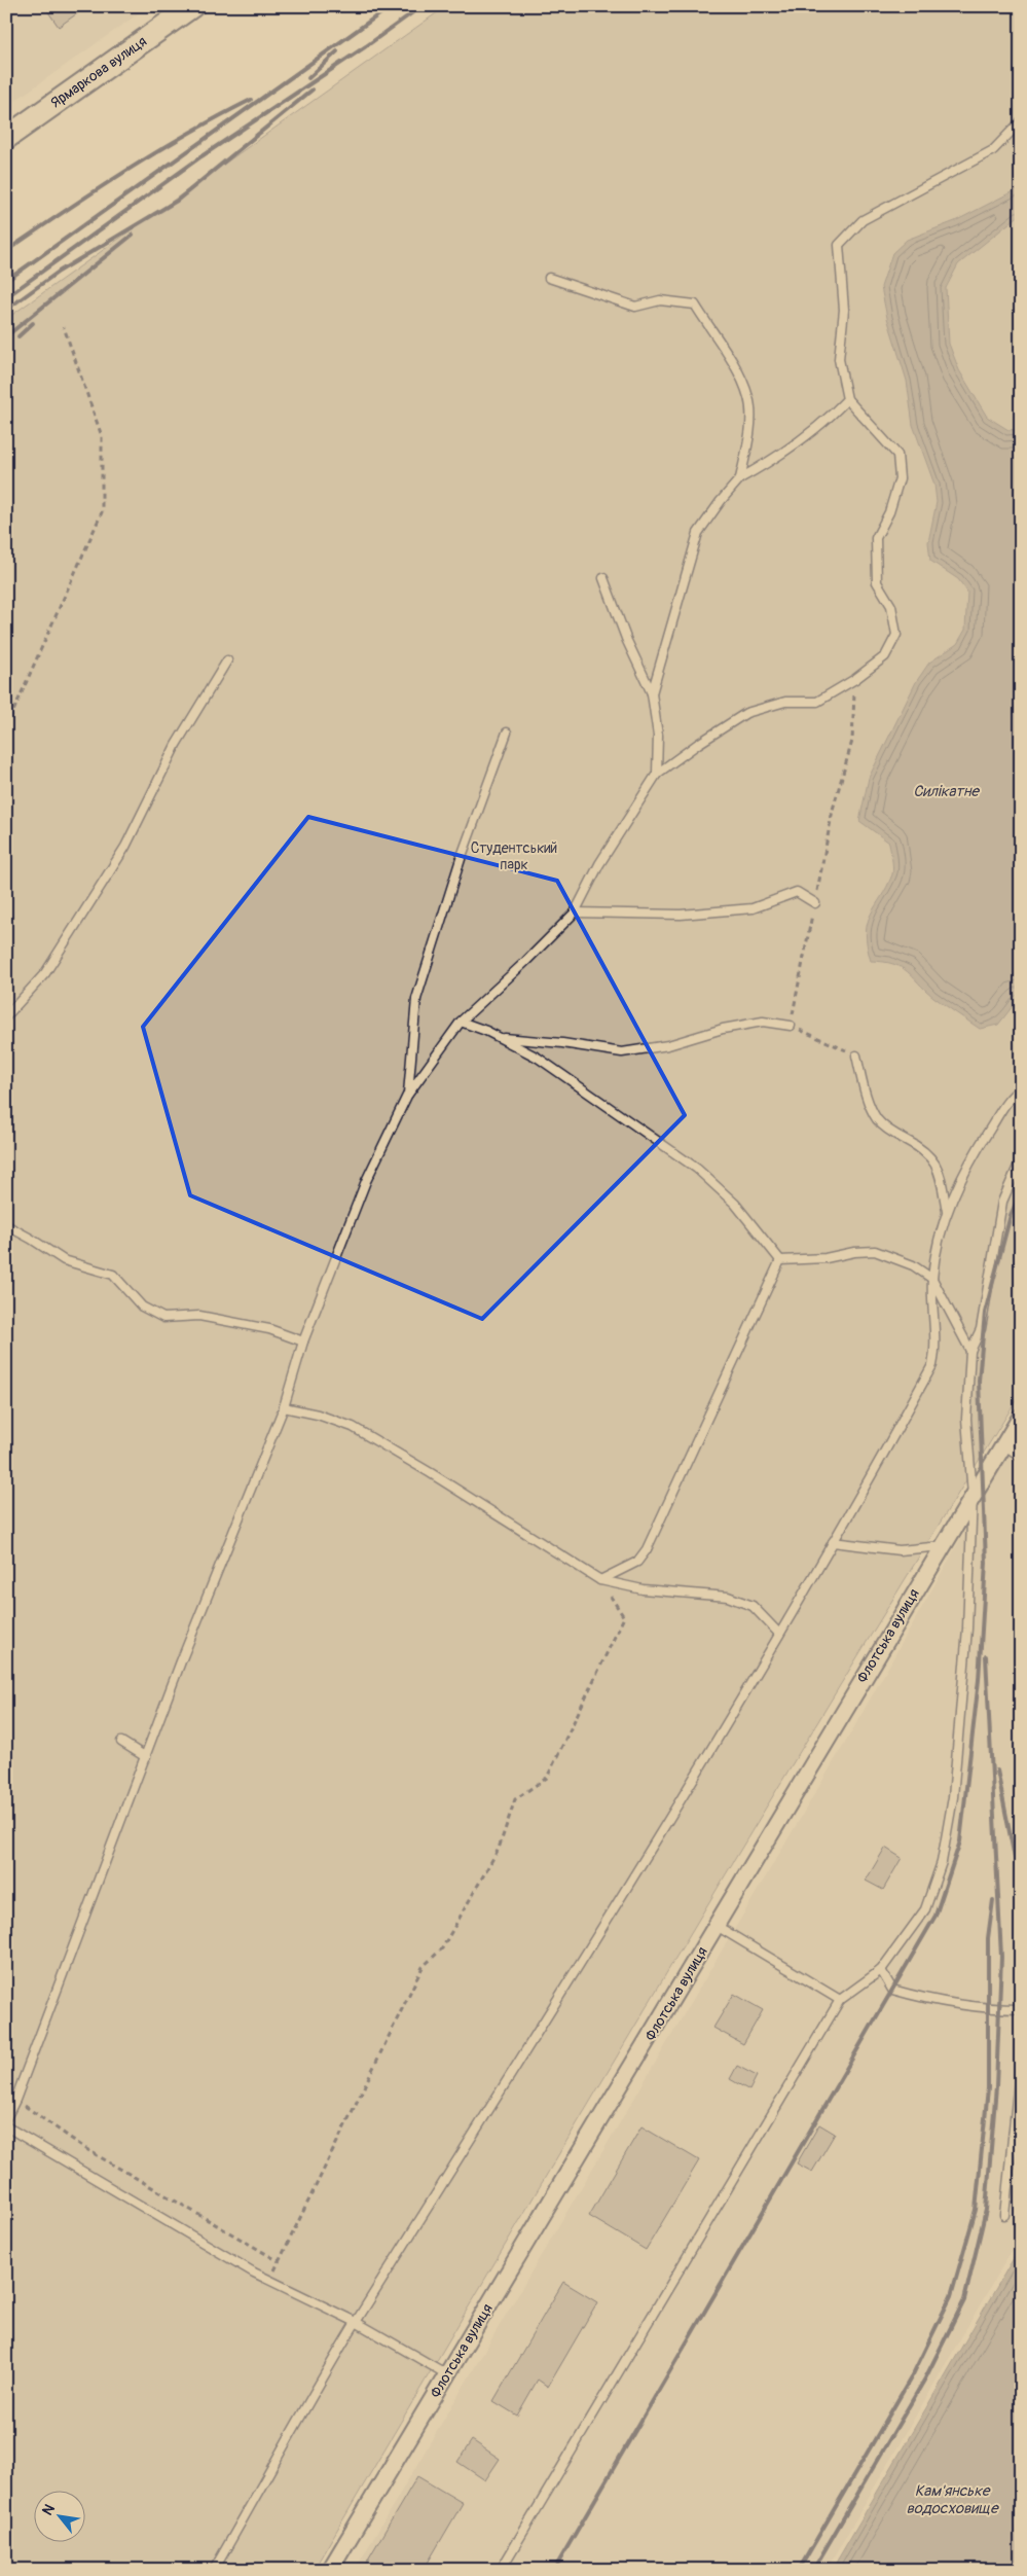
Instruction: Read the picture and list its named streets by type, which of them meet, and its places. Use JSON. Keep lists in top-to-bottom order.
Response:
{
  "streets": {
    "street": ["Ярмаркова вулиця", "Флотська вулиця"]
  },
  "water": ["Силікатне", "Кам'янське водосховище"],
  "parks": ["Студентський парк"],
  "north": "top left"
}
